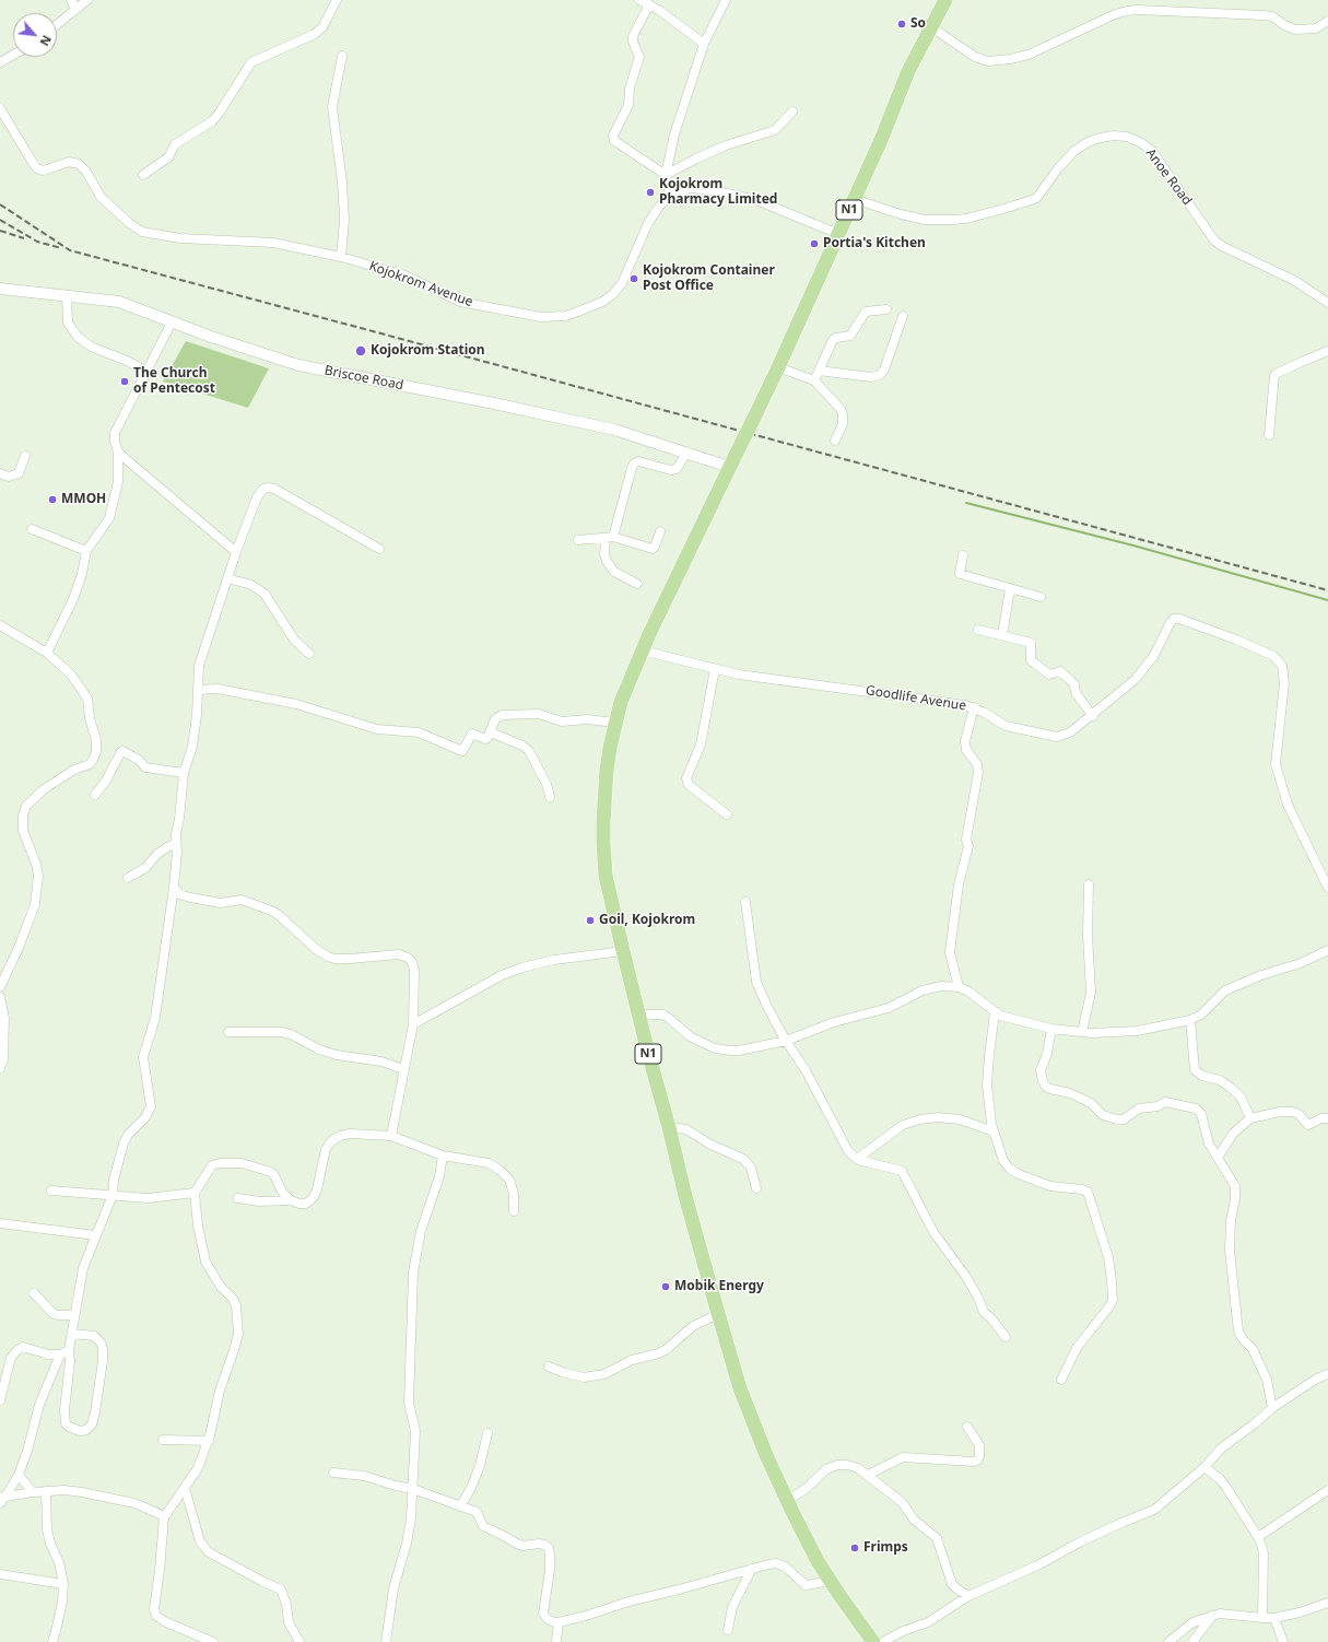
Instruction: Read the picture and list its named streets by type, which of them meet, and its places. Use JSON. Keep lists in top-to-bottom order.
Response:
{
  "streets": {
    "highway": ["N1"],
    "street": [
      "Anoe Road",
      "Kojokrom Avenue",
      "Briscoe Road",
      "Goodlife Avenue"
    ]
  },
  "crossings": [
    ["Anoe Road", "N1"],
    ["N1", "Kojokrom Avenue"],
    ["N1", "Briscoe Road"],
    ["N1", "Goodlife Avenue"]
  ],
  "places": [
    "So",
    "Kojokrom Pharmacy Limited",
    "Portia's Kitchen",
    "Kojokrom Container Post Office",
    "Kojokrom Station",
    "The Church of Pentecost",
    "MMOH",
    "Goil, Kojokrom",
    "Mobik Energy",
    "Frimps"
  ],
  "north": "bottom right"
}
